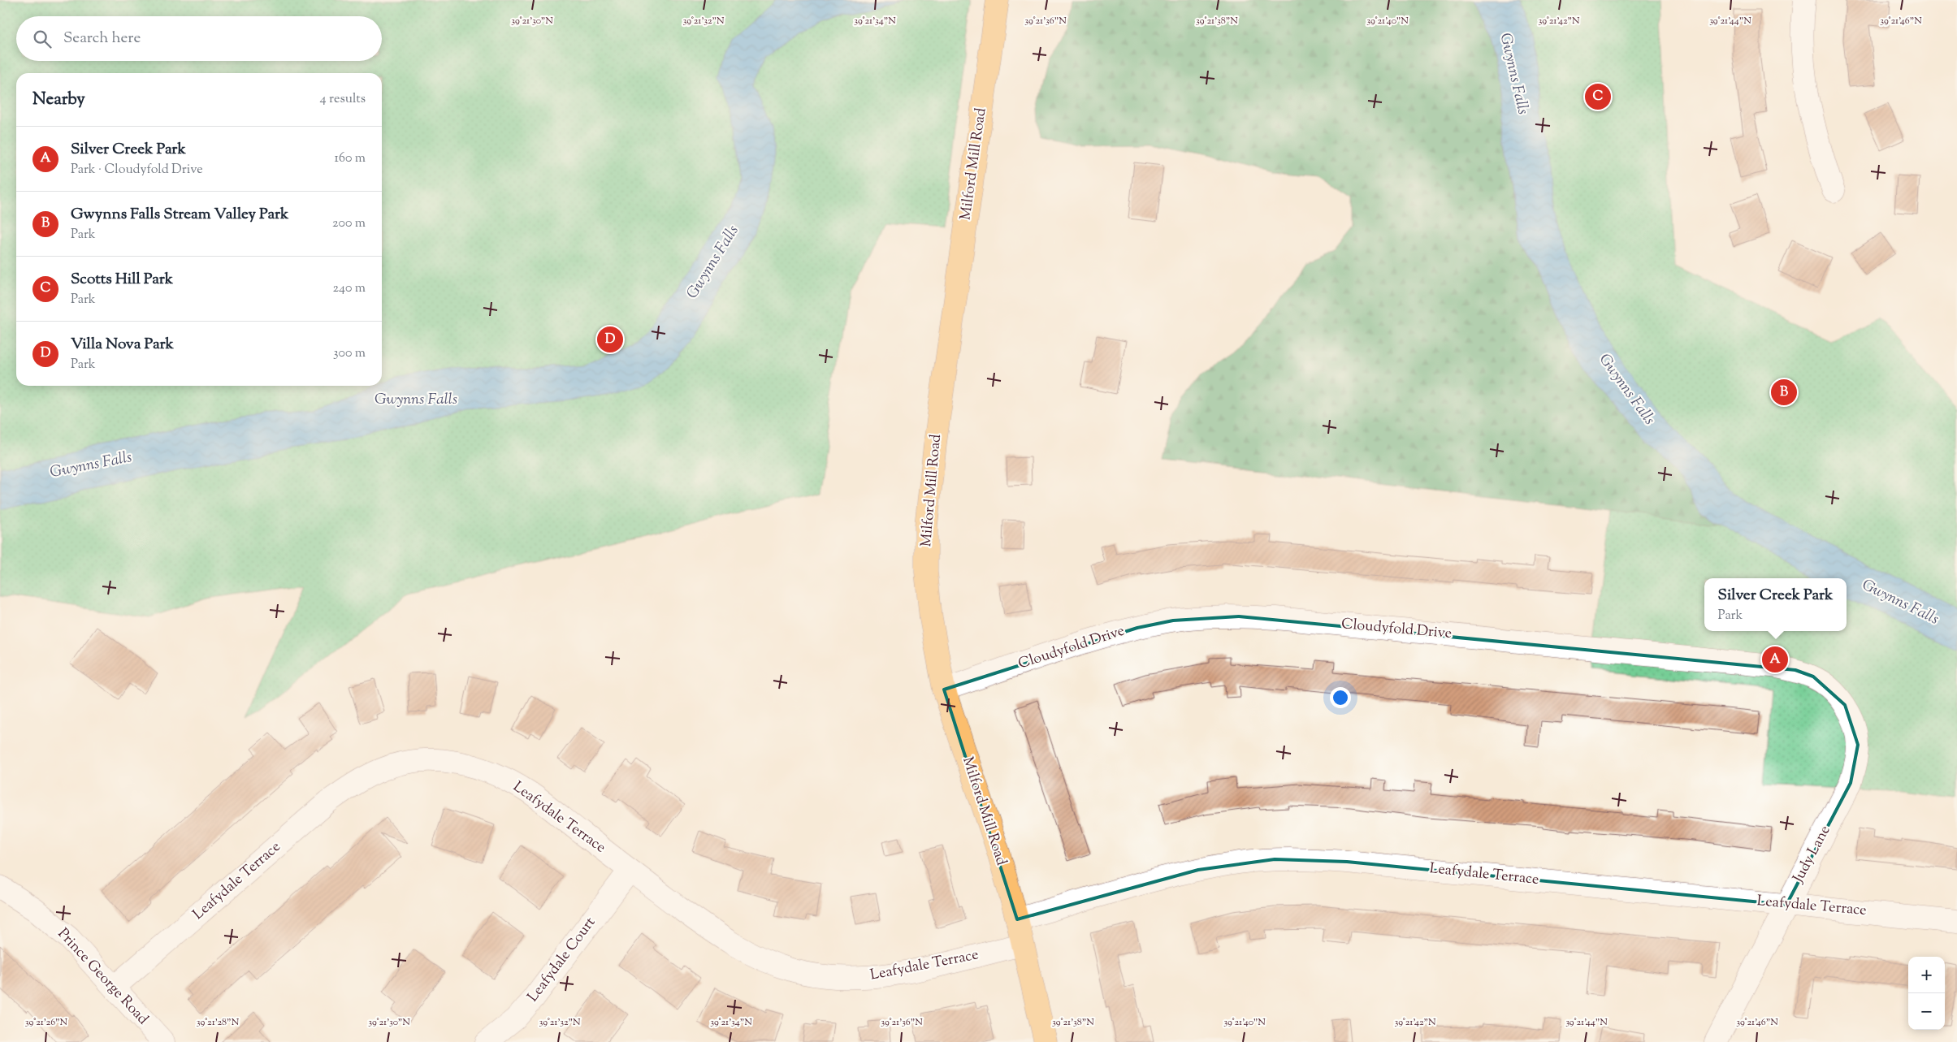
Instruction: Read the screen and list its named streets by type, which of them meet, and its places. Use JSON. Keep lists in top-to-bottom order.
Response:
{
  "streets": {
    "main road": ["Milford Mill Road"],
    "street": [
      "Cloudyfold Drive",
      "Leafydale Terrace",
      "Judy Lane",
      "Leafydale Court",
      "Prince George Road"
    ]
  },
  "crossings": [
    ["Milford Mill Road", "Cloudyfold Drive"],
    ["Milford Mill Road", "Leafydale Terrace"],
    ["Cloudyfold Drive", "Judy Lane"],
    ["Leafydale Terrace", "Judy Lane"],
    ["Leafydale Terrace", "Leafydale Court"],
    ["Leafydale Terrace", "Prince George Road"]
  ],
  "water": ["Gwynns Falls"],
  "page": {
    "search": "Search here",
    "heading": ["Nearby", "4 results"],
    "pins": [
      "C",
      "D",
      "B",
      "A"
    ],
    "list": [
      {
        "mark": "A",
        "name": "Silver Creek Park",
        "note": "Park · Cloudyfold Drive",
        "value": "160 m"
      },
      {
        "mark": "B",
        "name": "Gwynns Falls Stream Valley Park",
        "note": "Park",
        "value": "200 m"
      },
      {
        "mark": "C",
        "name": "Scotts Hill Park",
        "note": "Park",
        "value": "240 m"
      },
      {
        "mark": "D",
        "name": "Villa Nova Park",
        "note": "Park",
        "value": "300 m"
      }
    ],
    "popup": ["Silver Creek Park", "Park"],
    "map_buttons": ["+", "−"]
  },
  "coordinates": [
    "39°21'30\"N",
    "39°21'32\"N",
    "39°21'34\"N",
    "39°21'36\"N",
    "39°21'38\"N",
    "39°21'40\"N",
    "39°21'42\"N",
    "39°21'44\"N",
    "39°21'46\"N",
    "39°21'26\"N",
    "39°21'28\"N"
  ]
}
